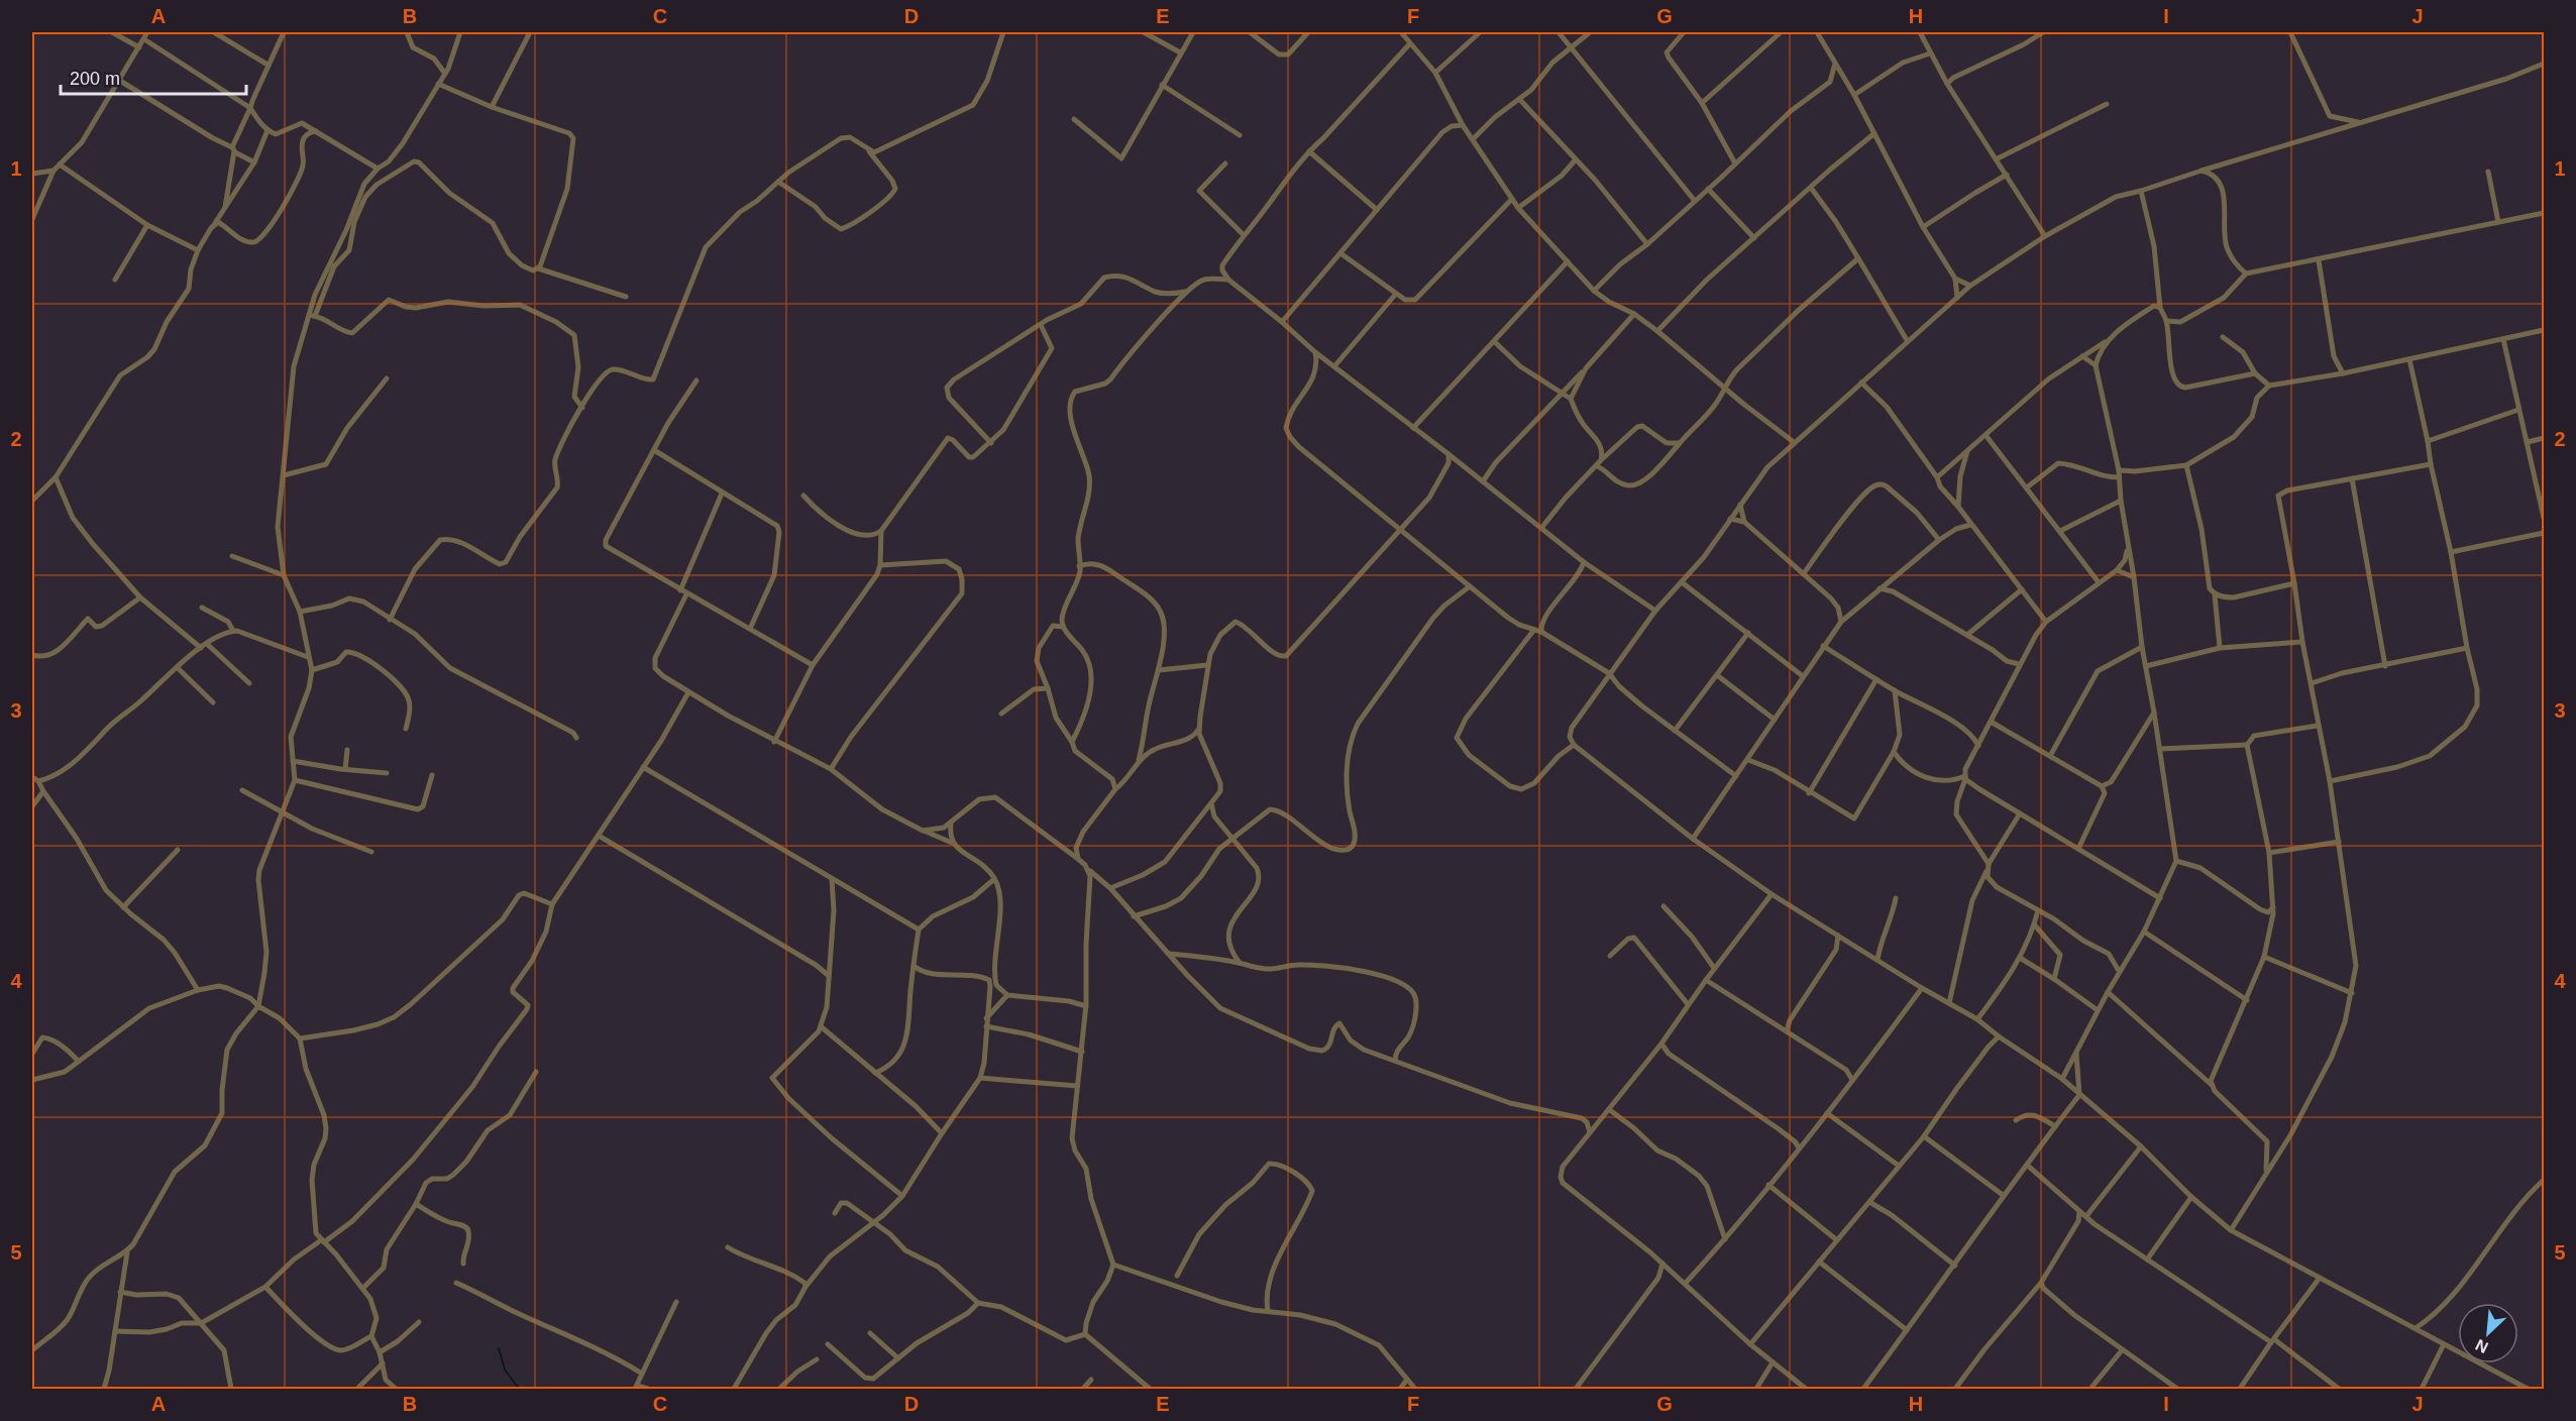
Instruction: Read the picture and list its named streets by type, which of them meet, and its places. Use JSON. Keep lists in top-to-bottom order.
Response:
{
  "scale_bar": "200 m",
  "north": "bottom left",
  "grid": {
    "columns": [
      "A",
      "B",
      "C",
      "D",
      "E",
      "F",
      "G",
      "H",
      "I",
      "J"
    ],
    "rows": [
      "1",
      "2",
      "3",
      "4",
      "5"
    ]
  }
}
